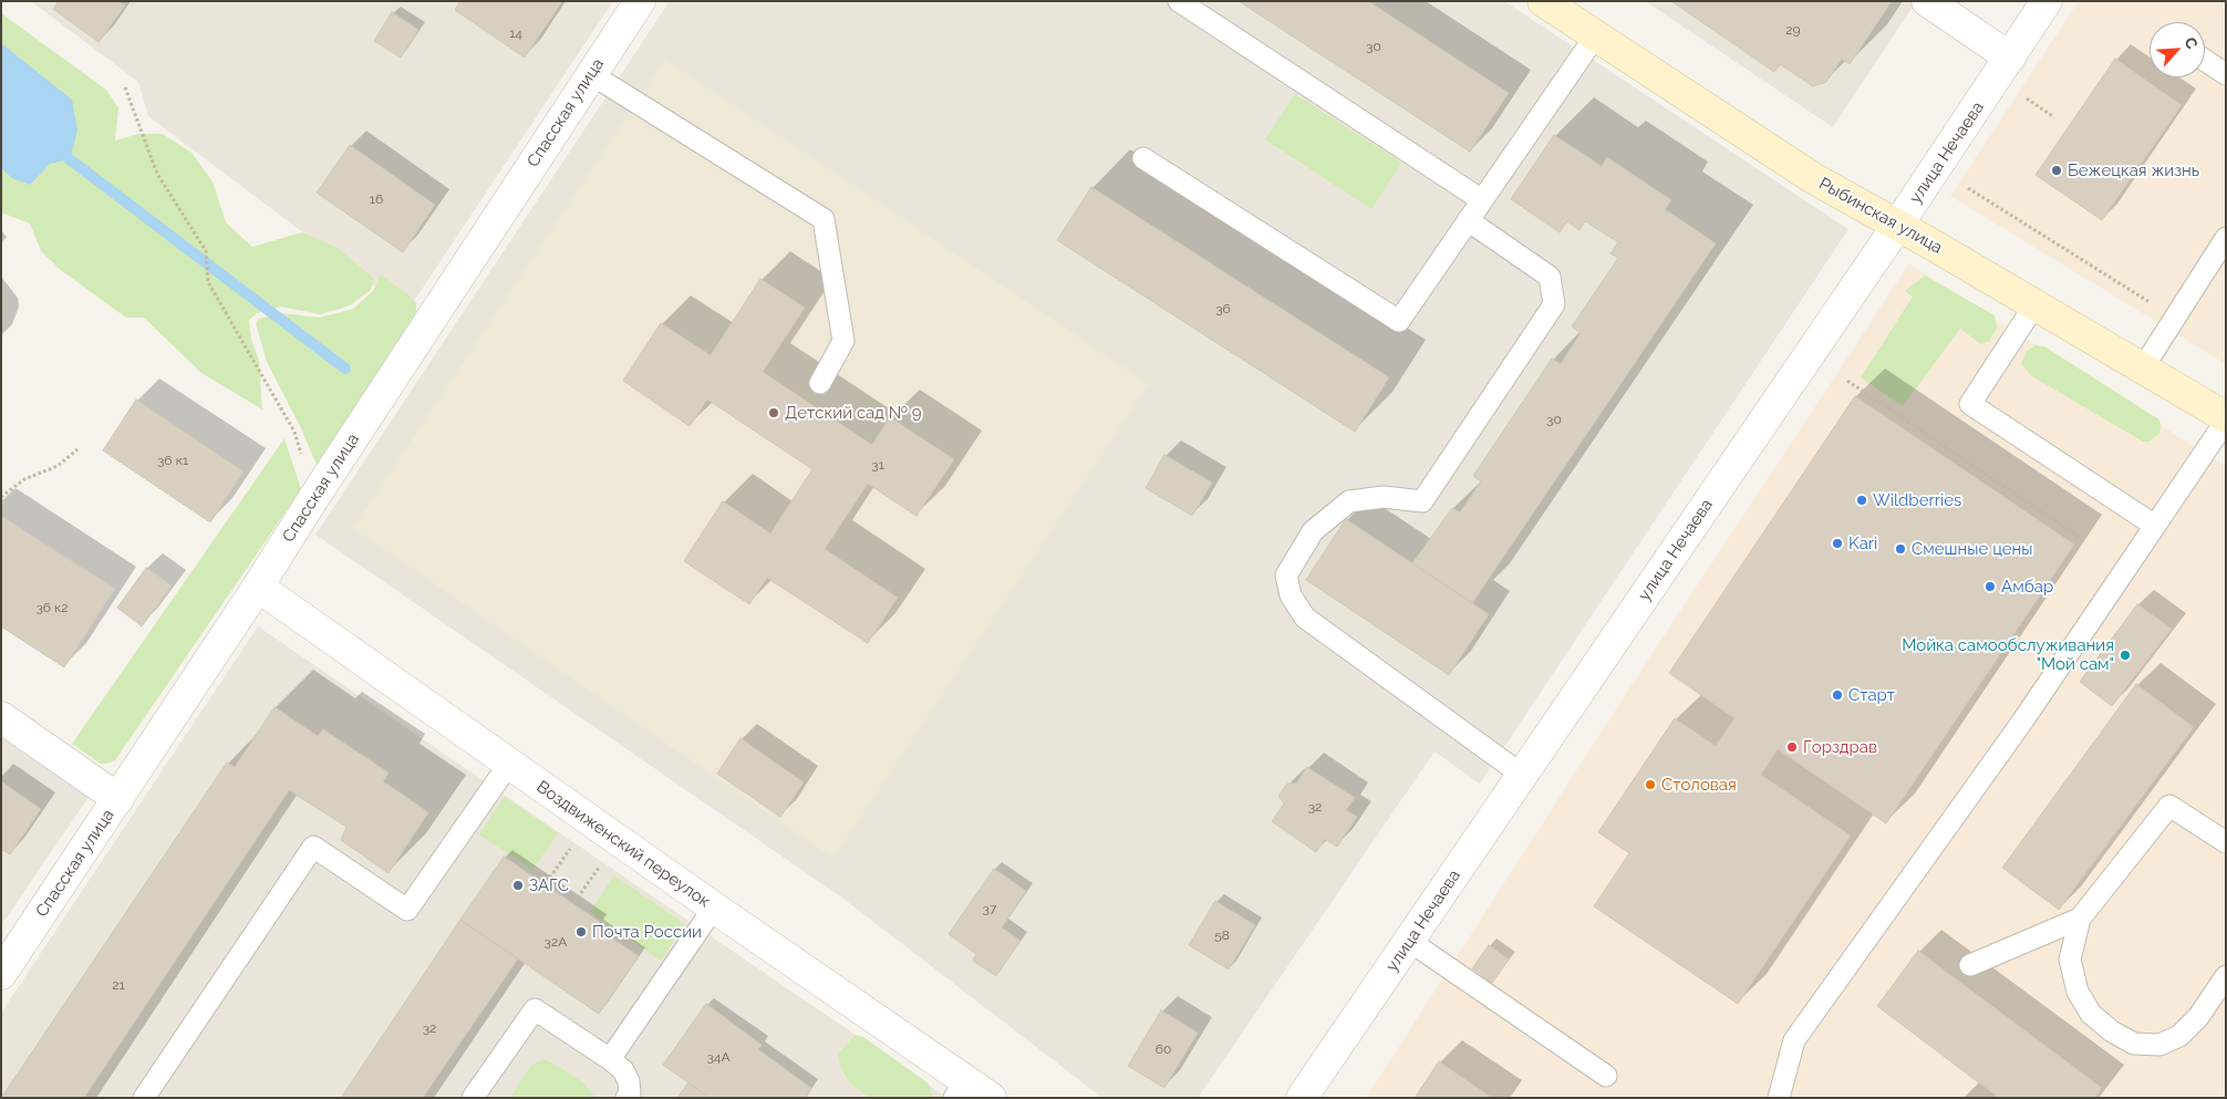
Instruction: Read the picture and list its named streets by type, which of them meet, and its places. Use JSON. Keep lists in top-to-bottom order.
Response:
{
  "streets": {
    "main road": ["Рыбинская улица"],
    "street": ["Спасская улица", "улица Нечаева", "Воздвиженский переулок"]
  },
  "crossings": [
    ["Спасская улица", "Воздвиженский переулок"],
    ["улица Нечаева", "Рыбинская улица"]
  ],
  "places": [
    "Бежецкая жизнь",
    "Детский сад № 9",
    "Wildberries",
    "Kari",
    "Смешные цены",
    "Амбар",
    "Мойка самообслуживания \"Мой сам\"",
    "Старт",
    "Горздрав",
    "Столовая",
    "ЗАГС",
    "Почта России"
  ],
  "house_numbers": [
    "29",
    "14",
    "30",
    "16",
    "36",
    "30",
    "36 к1",
    "31",
    "36 к2",
    "32",
    "37",
    "58",
    "32А",
    "21",
    "32",
    "60",
    "34А"
  ],
  "north": "top right"
}
